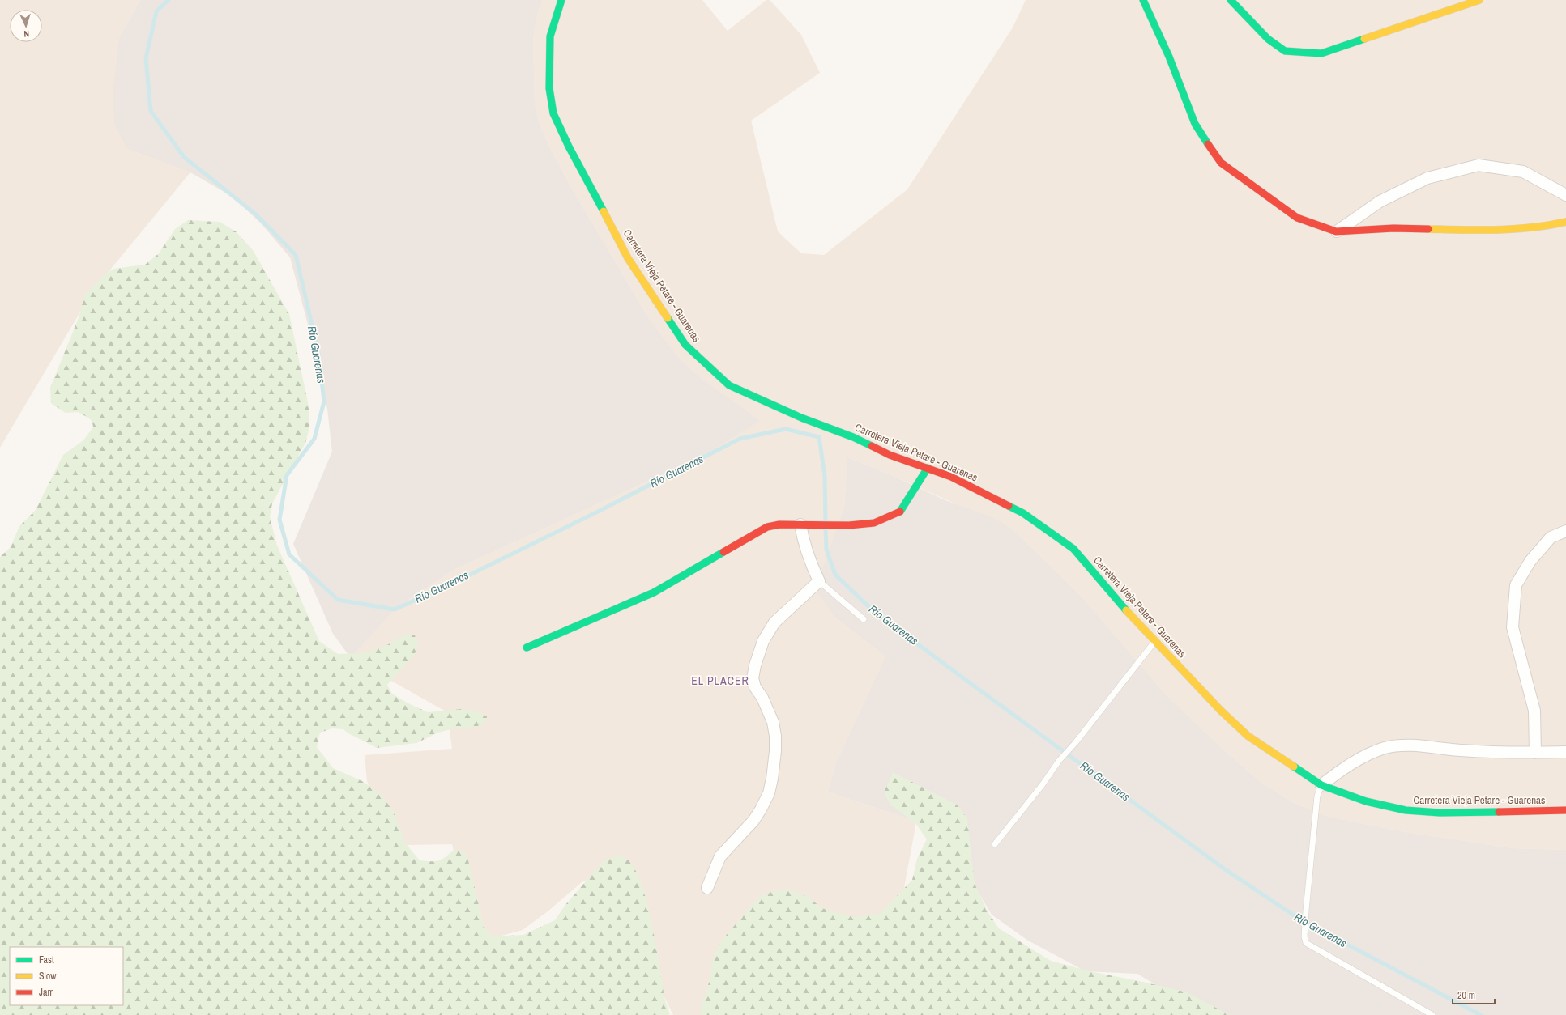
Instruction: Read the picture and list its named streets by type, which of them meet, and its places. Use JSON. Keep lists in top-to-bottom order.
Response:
{
  "streets": {
    "main road": ["Carretera Vieja Petare - Guarenas"]
  },
  "districts": ["EL PLACER"],
  "water": ["Río Guarenas"],
  "legend": ["Fast", "Slow", "Jam"],
  "scale_bar": "20 m",
  "north": "bottom"
}
